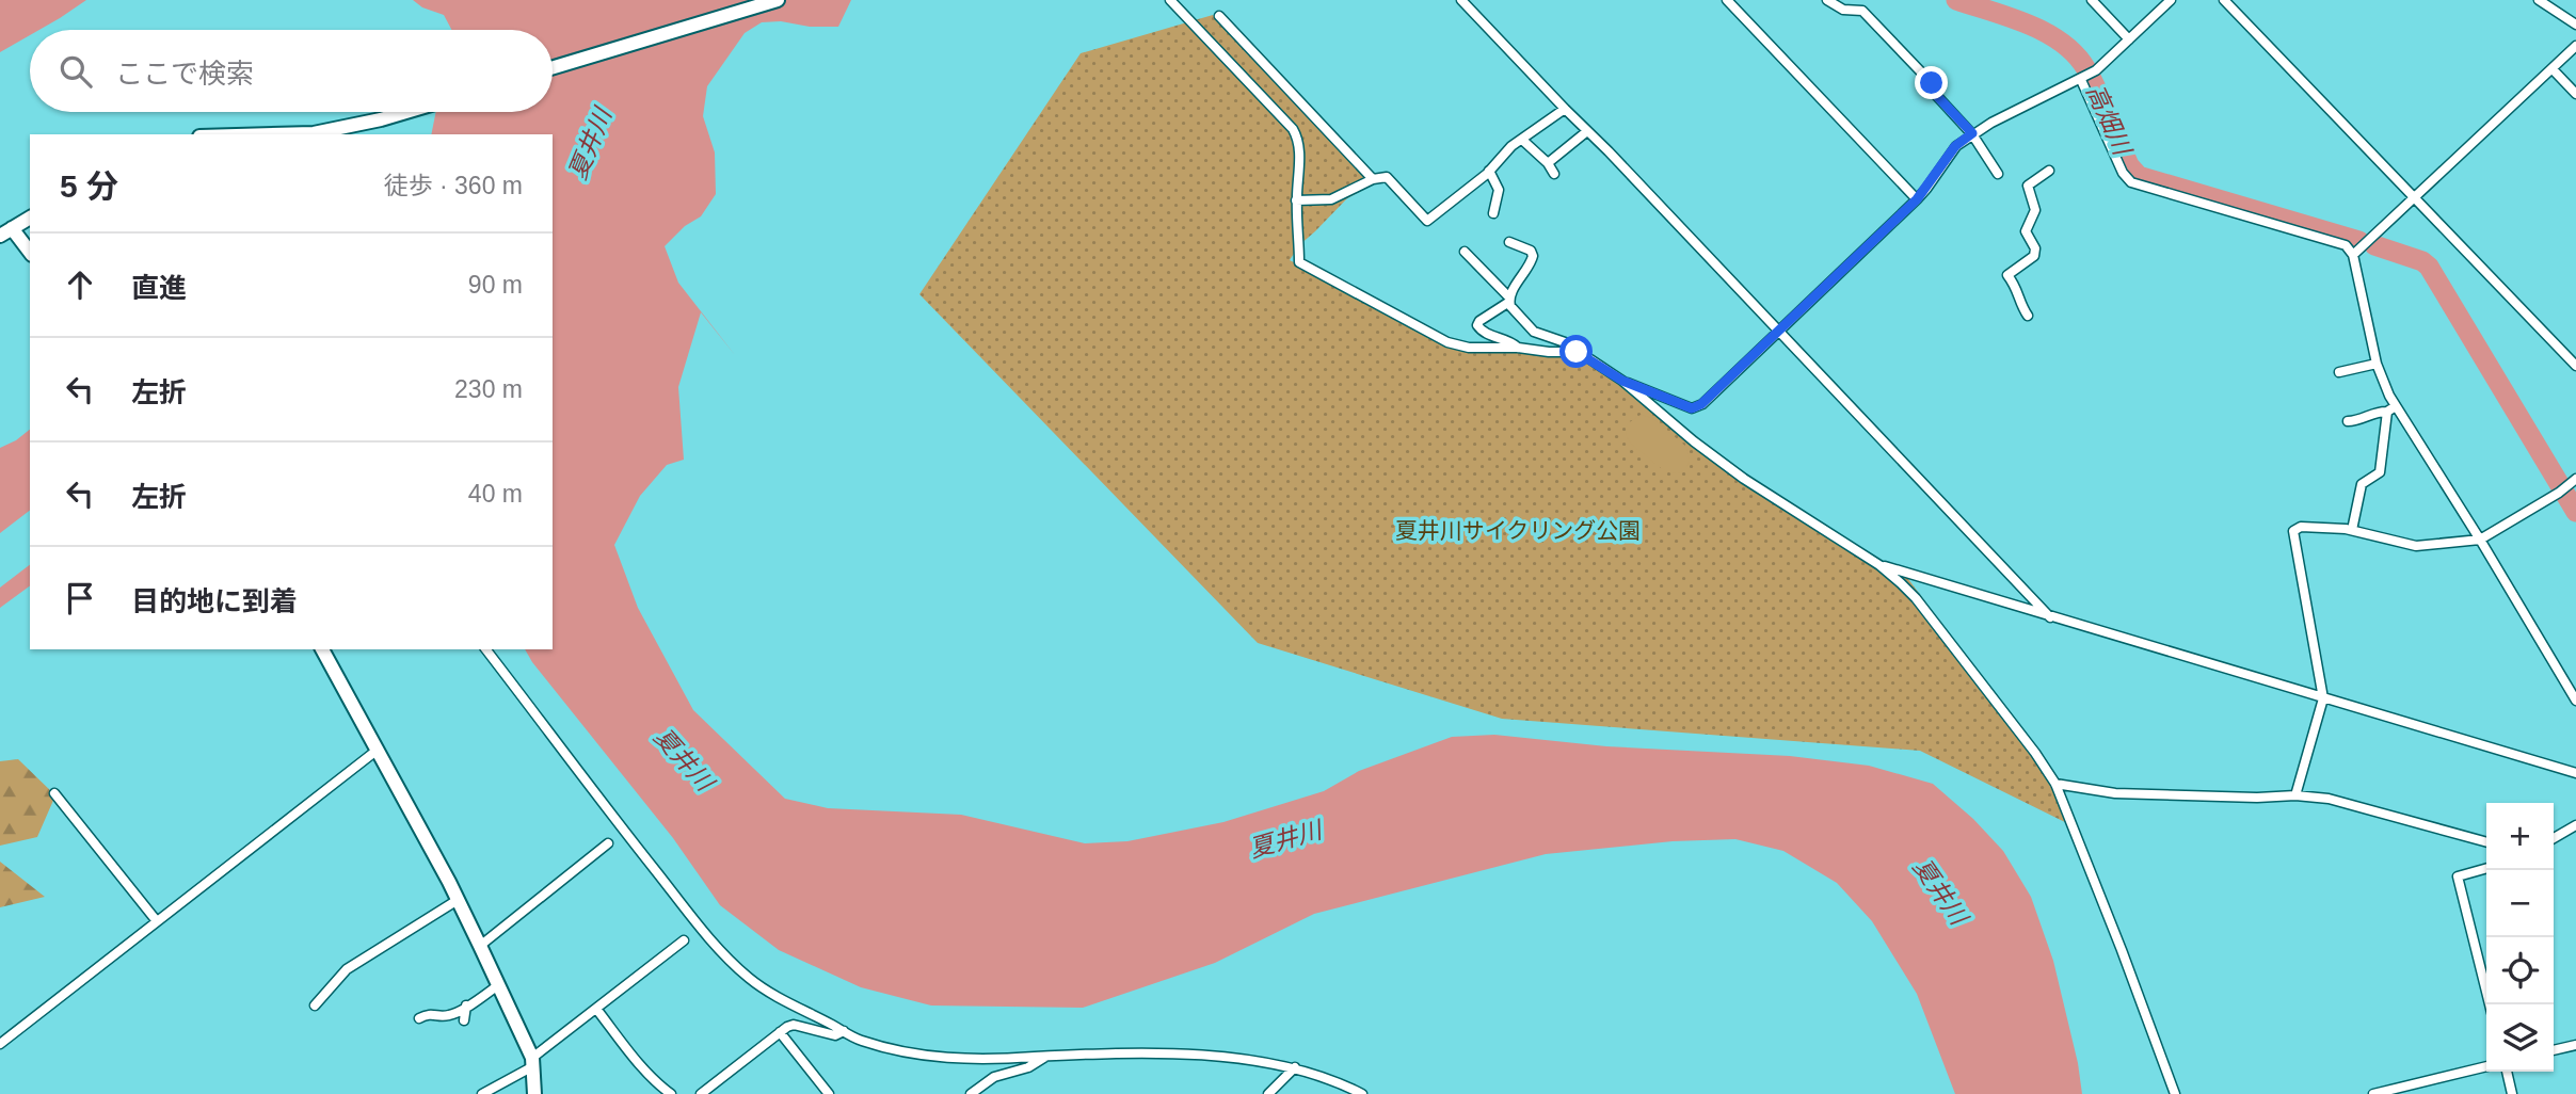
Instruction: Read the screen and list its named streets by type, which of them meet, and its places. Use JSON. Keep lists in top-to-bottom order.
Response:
{
  "water": ["高畑川", "夏井川"],
  "parks": ["夏井川サイクリング公園"],
  "page": {
    "search": "ここで検索",
    "heading": ["5 分", "徒歩 · 360 m"],
    "list": [
      ["直進", "90 m"],
      ["左折", "230 m"],
      ["左折", "40 m"],
      "目的地に到着"
    ],
    "map_buttons": ["+", "−"]
  }
}
